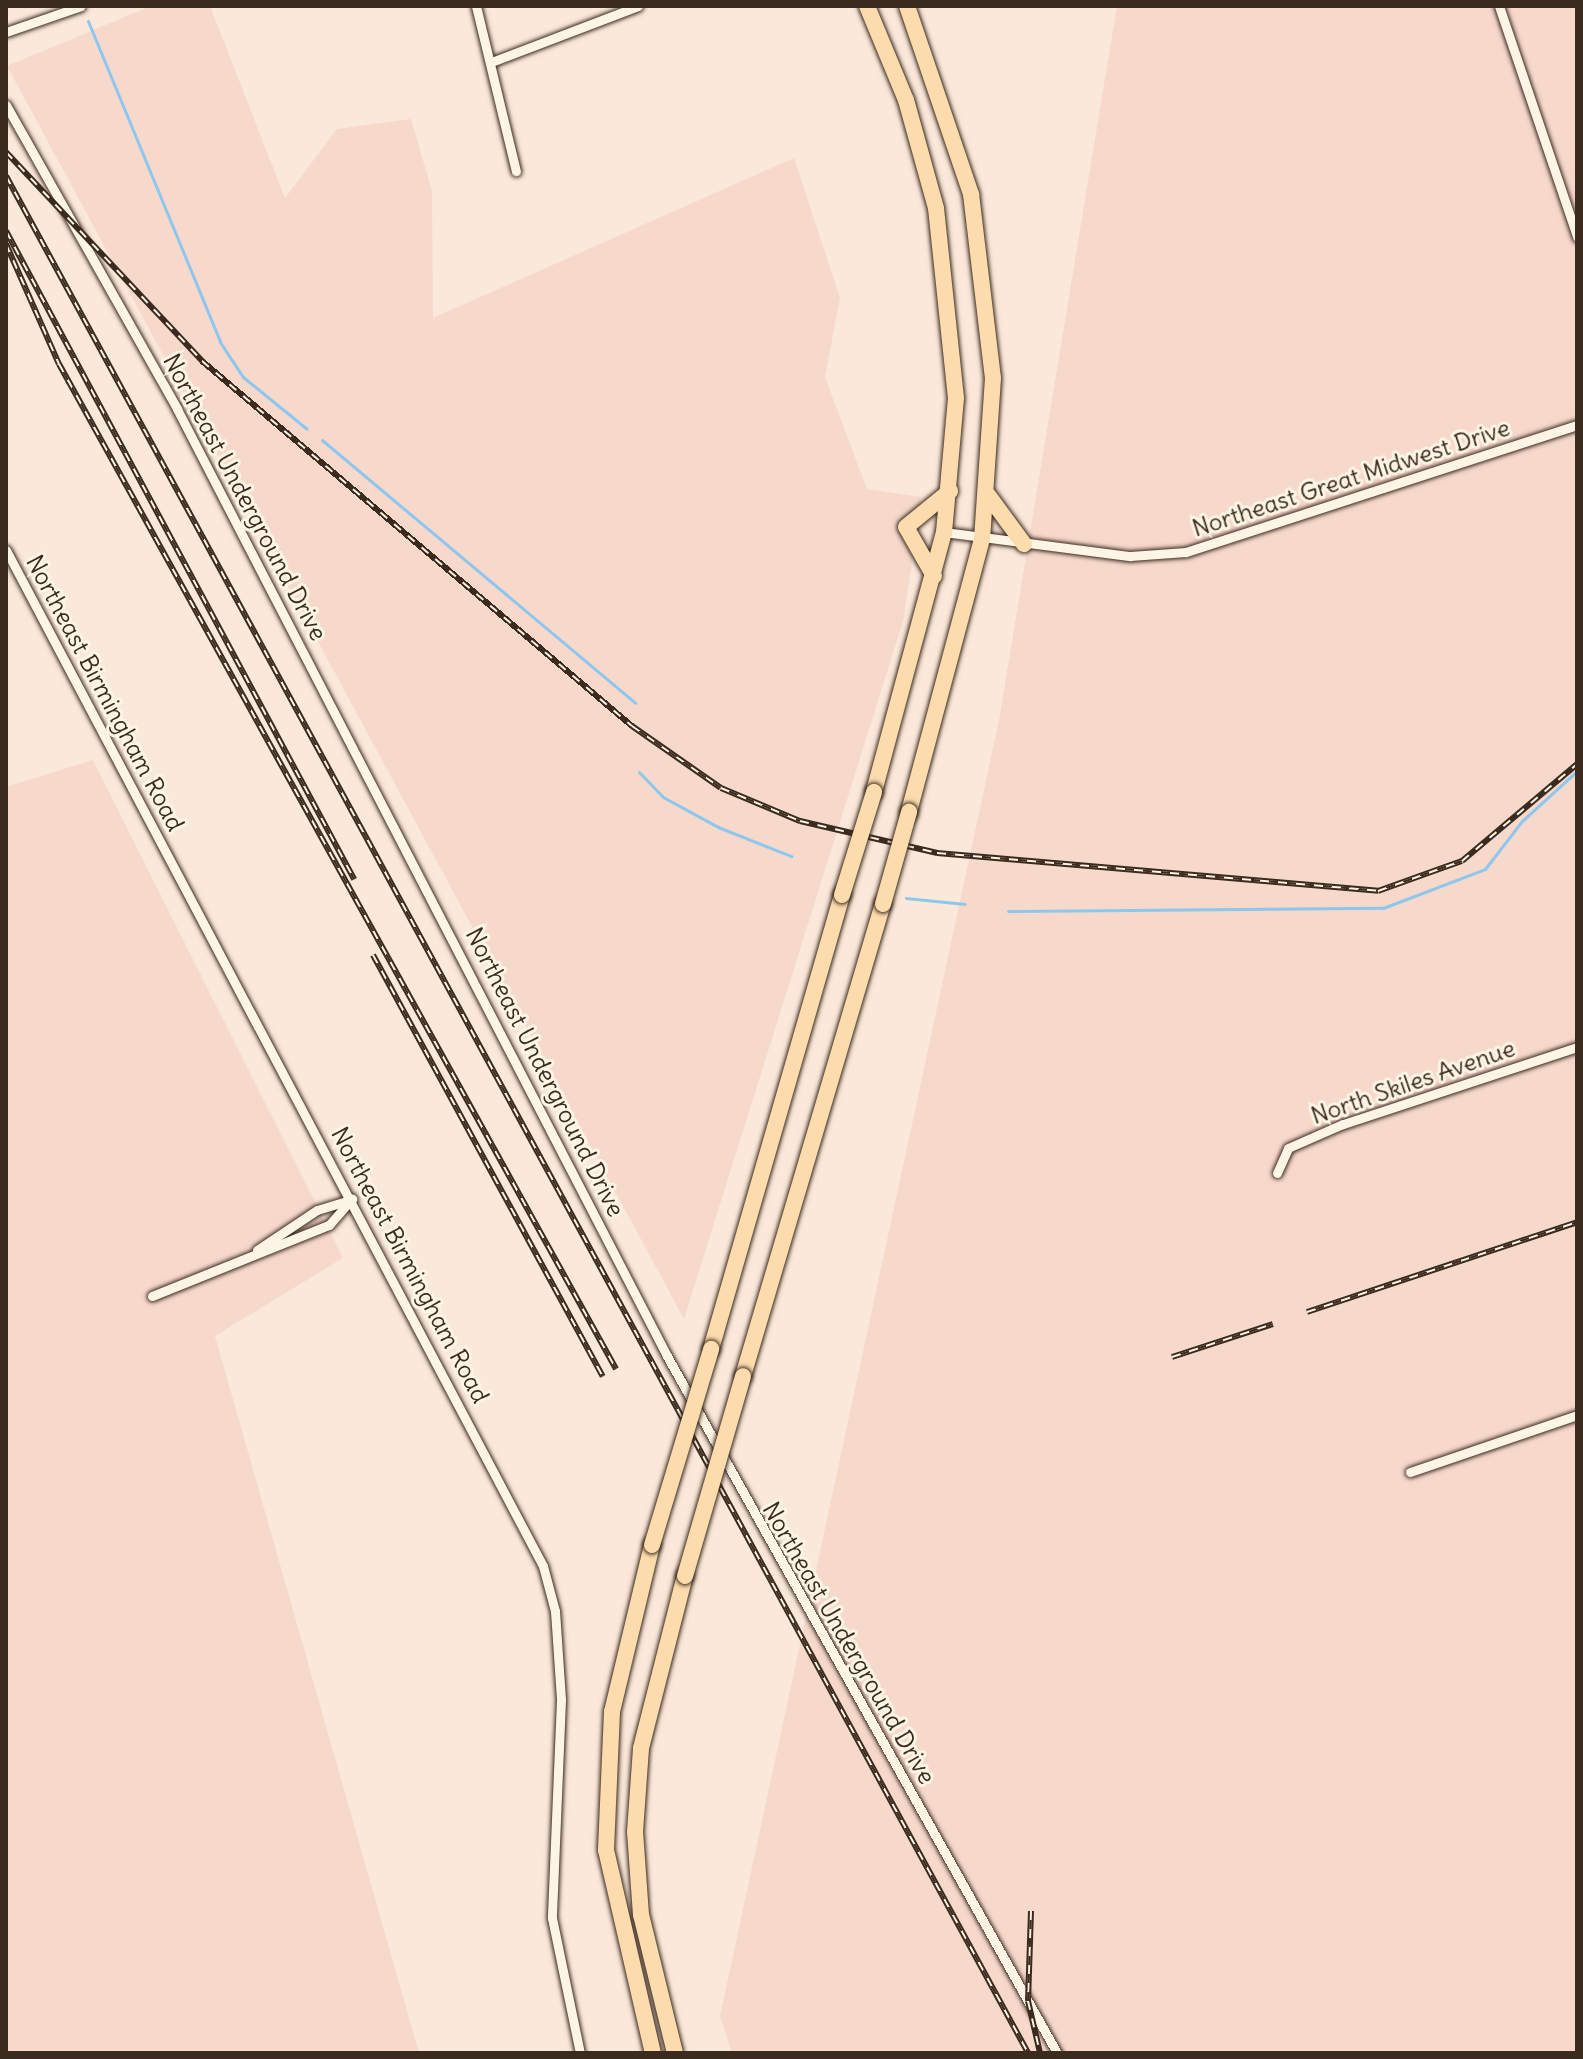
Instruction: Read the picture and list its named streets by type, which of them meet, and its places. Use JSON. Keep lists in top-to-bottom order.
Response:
{
  "streets": {
    "street": [
      "Northeast Great Midwest Drive",
      "Northeast Underground Drive",
      "Northeast Birmingham Road",
      "North Skiles Avenue"
    ]
  }
}
